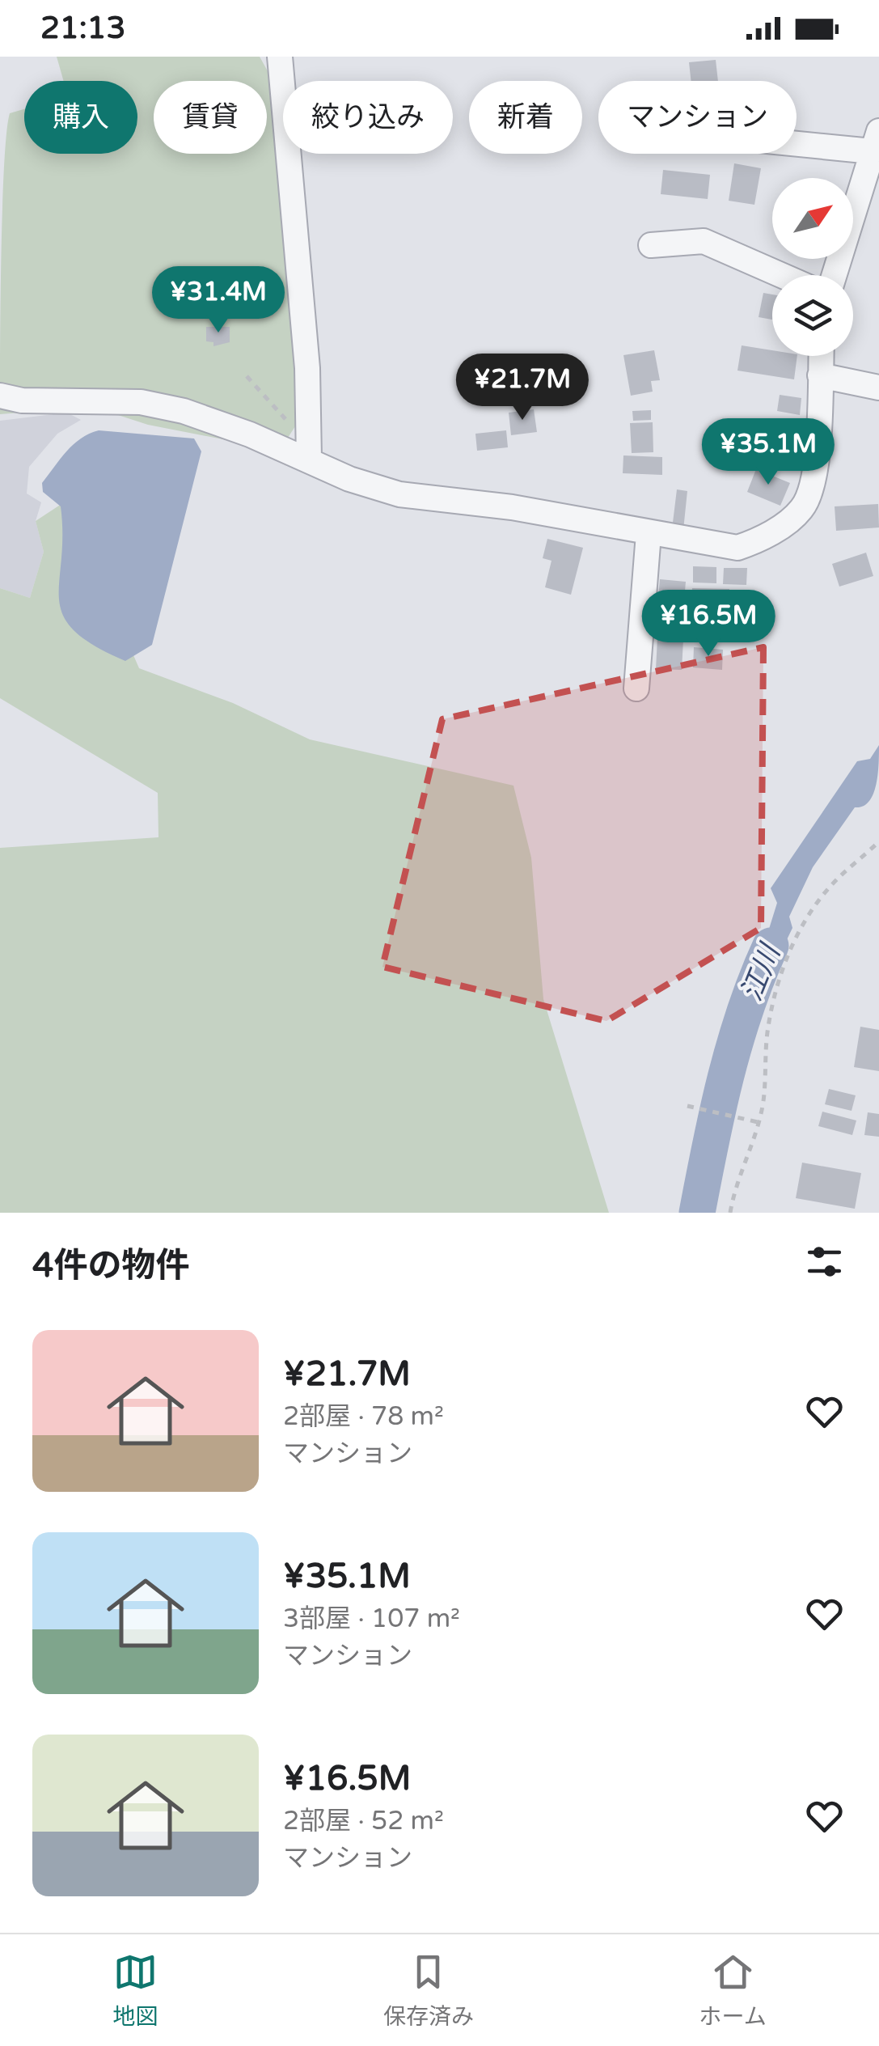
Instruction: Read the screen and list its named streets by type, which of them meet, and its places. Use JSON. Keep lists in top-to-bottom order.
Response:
{
  "water": ["江川"],
  "north": "top right",
  "page": {
    "status": "21:13",
    "chip": [
      "購入",
      "賃貸",
      "絞り込み",
      "新着",
      "マンション"
    ],
    "price": [
      "¥31.4M",
      "¥21.7M",
      "¥35.1M",
      "¥16.5M"
    ],
    "heading": "4件の物件",
    "list": [
      {
        "name": "¥21.7M",
        "note": "2部屋 · 78 m² · マンション"
      },
      {
        "name": "¥35.1M",
        "note": "3部屋 · 107 m² · マンション"
      },
      {
        "name": "¥16.5M",
        "note": "2部屋 · 52 m² · マンション"
      }
    ],
    "tabs": ["地図", "保存済み", "ホーム"]
  }
}
